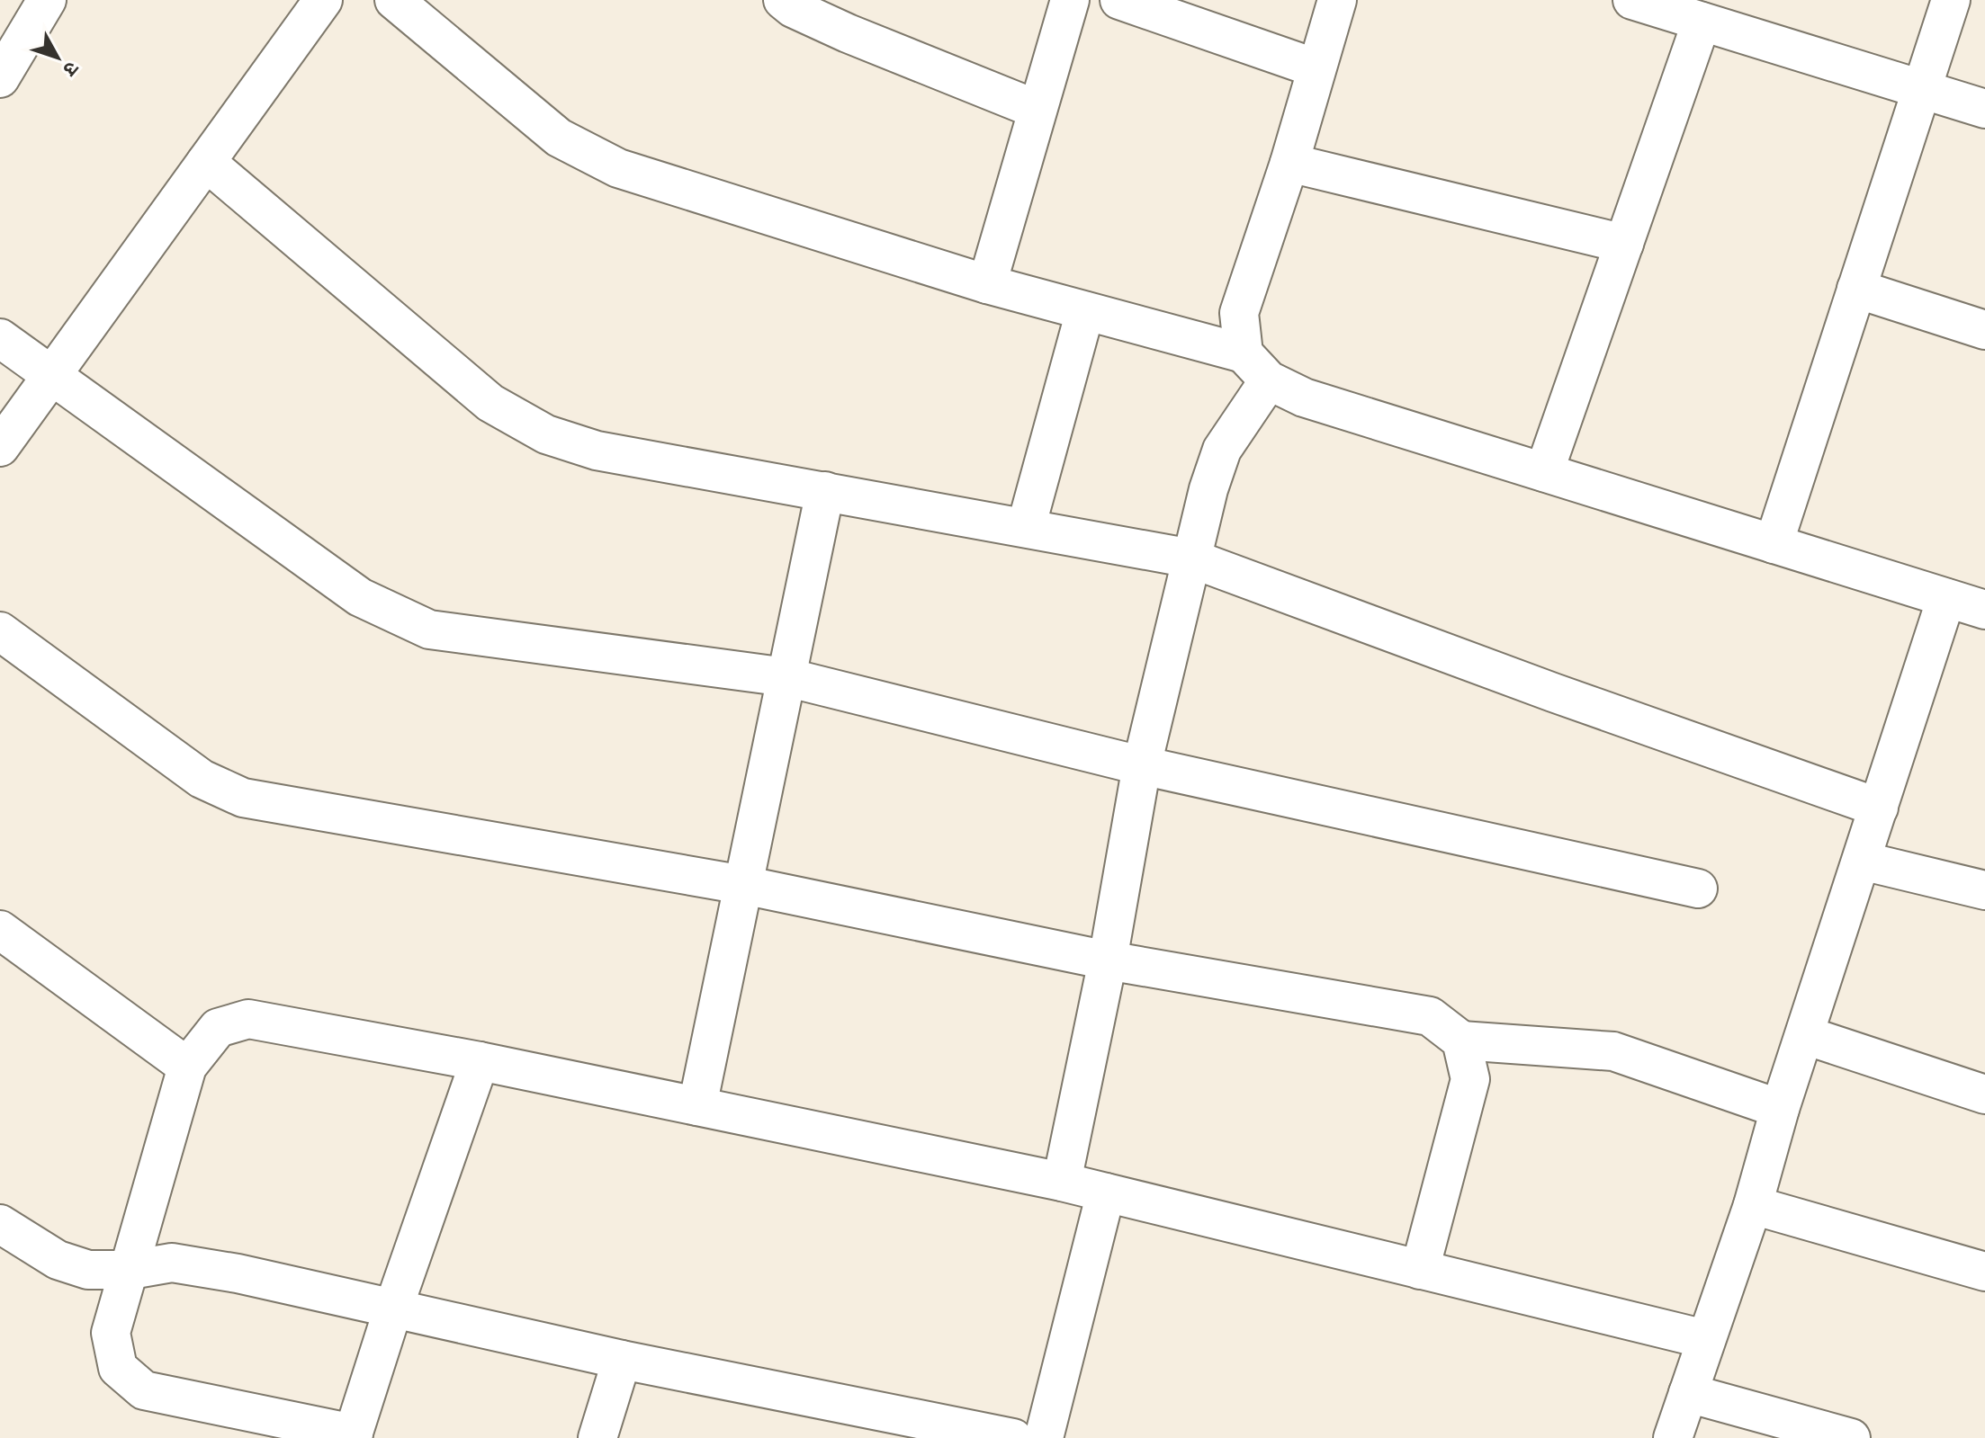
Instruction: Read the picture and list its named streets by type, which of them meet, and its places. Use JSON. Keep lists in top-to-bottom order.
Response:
{
  "north": "bottom right"
}
